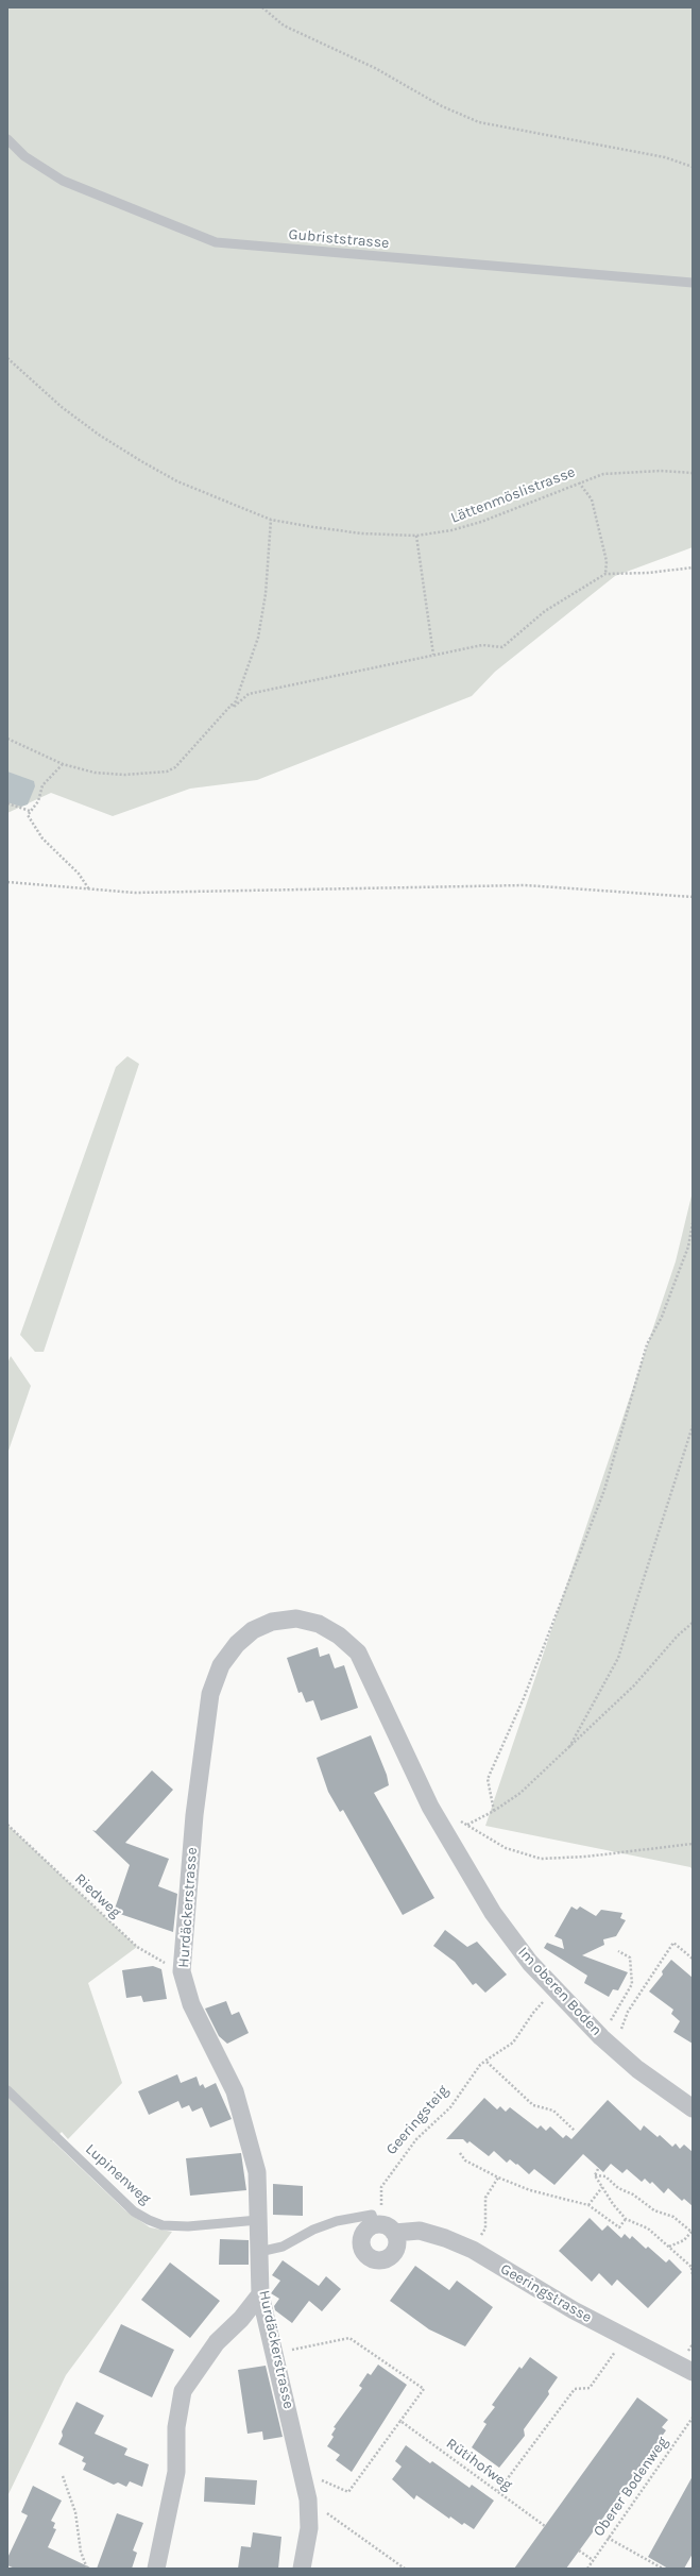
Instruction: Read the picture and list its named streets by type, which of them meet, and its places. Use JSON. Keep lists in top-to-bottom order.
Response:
{
  "streets": {
    "street": ["Hurdäckerstrasse", "Im oberen Boden", "Geeringstrasse"],
    "lane": ["Gubriststrasse", "Lupinenweg"],
    "path": [
      "Lättenmöslistrasse",
      "Riedweg",
      "Geeringsteig",
      "Rütihofweg",
      "Oberer Bodenweg"
    ]
  },
  "crossings": [
    ["Riedweg", "Hurdäckerstrasse"],
    ["Hurdäckerstrasse", "Im oberen Boden"],
    ["Hurdäckerstrasse", "Lupinenweg"]
  ]
}
